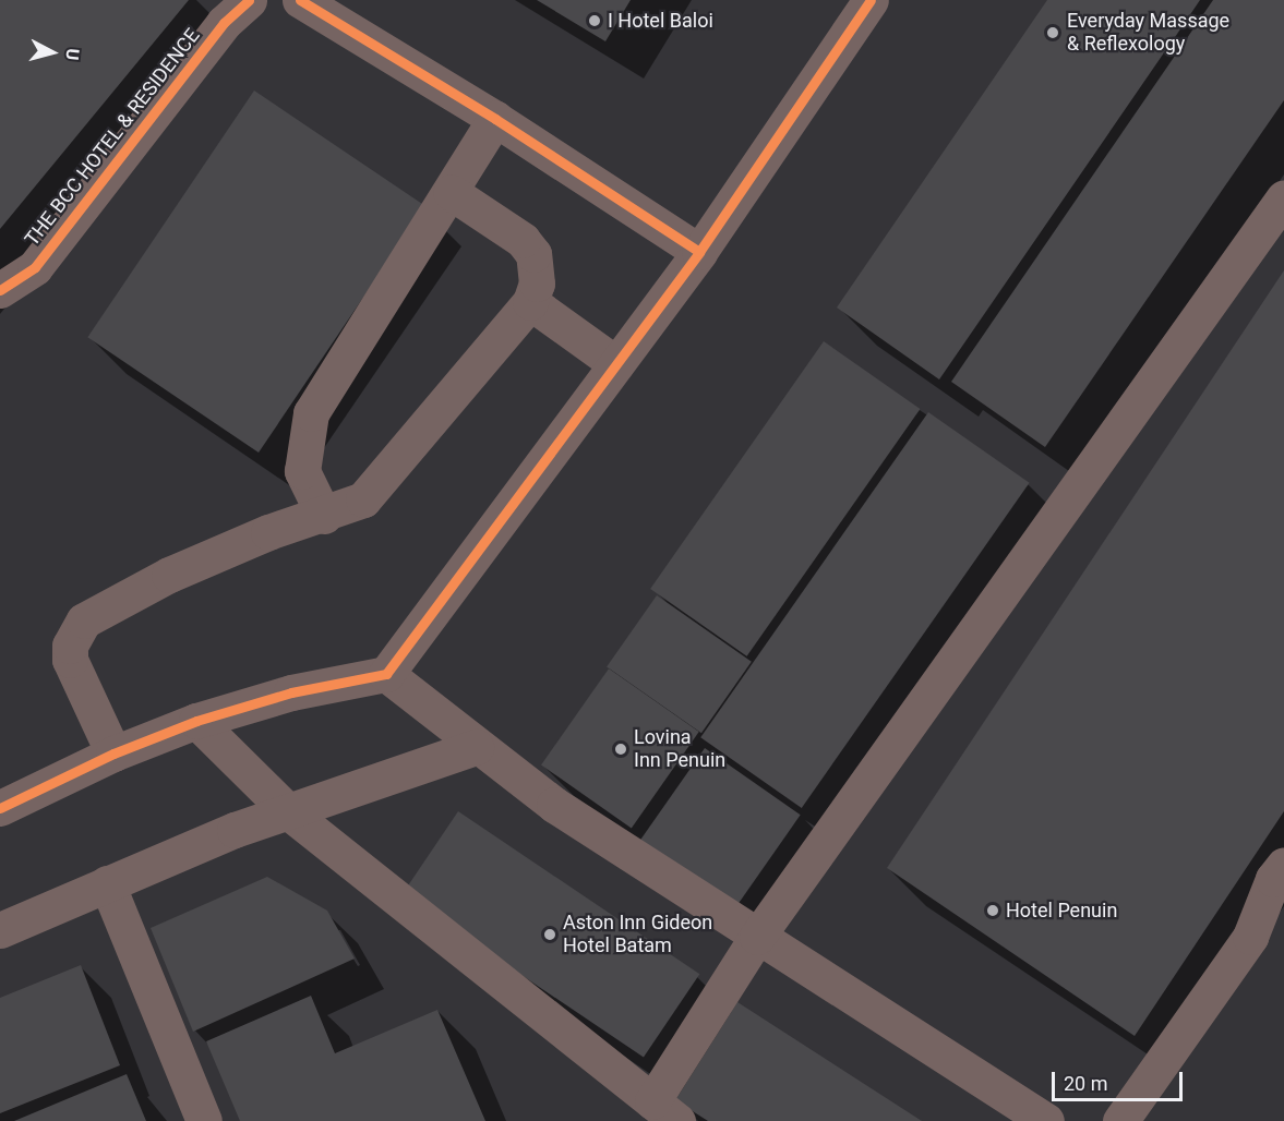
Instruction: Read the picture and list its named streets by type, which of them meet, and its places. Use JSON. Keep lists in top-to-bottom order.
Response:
{
  "streets": {
    "street": ["THE BCC HOTEL & RESIDENCE"]
  },
  "places": [
    "I Hotel Baloi",
    "Everyday Massage & Reflexology",
    "Lovina Inn Penuin",
    "Hotel Penuin",
    "Aston Inn Gideon Hotel Batam"
  ],
  "scale_bar": "20 m",
  "north": "right"
}
